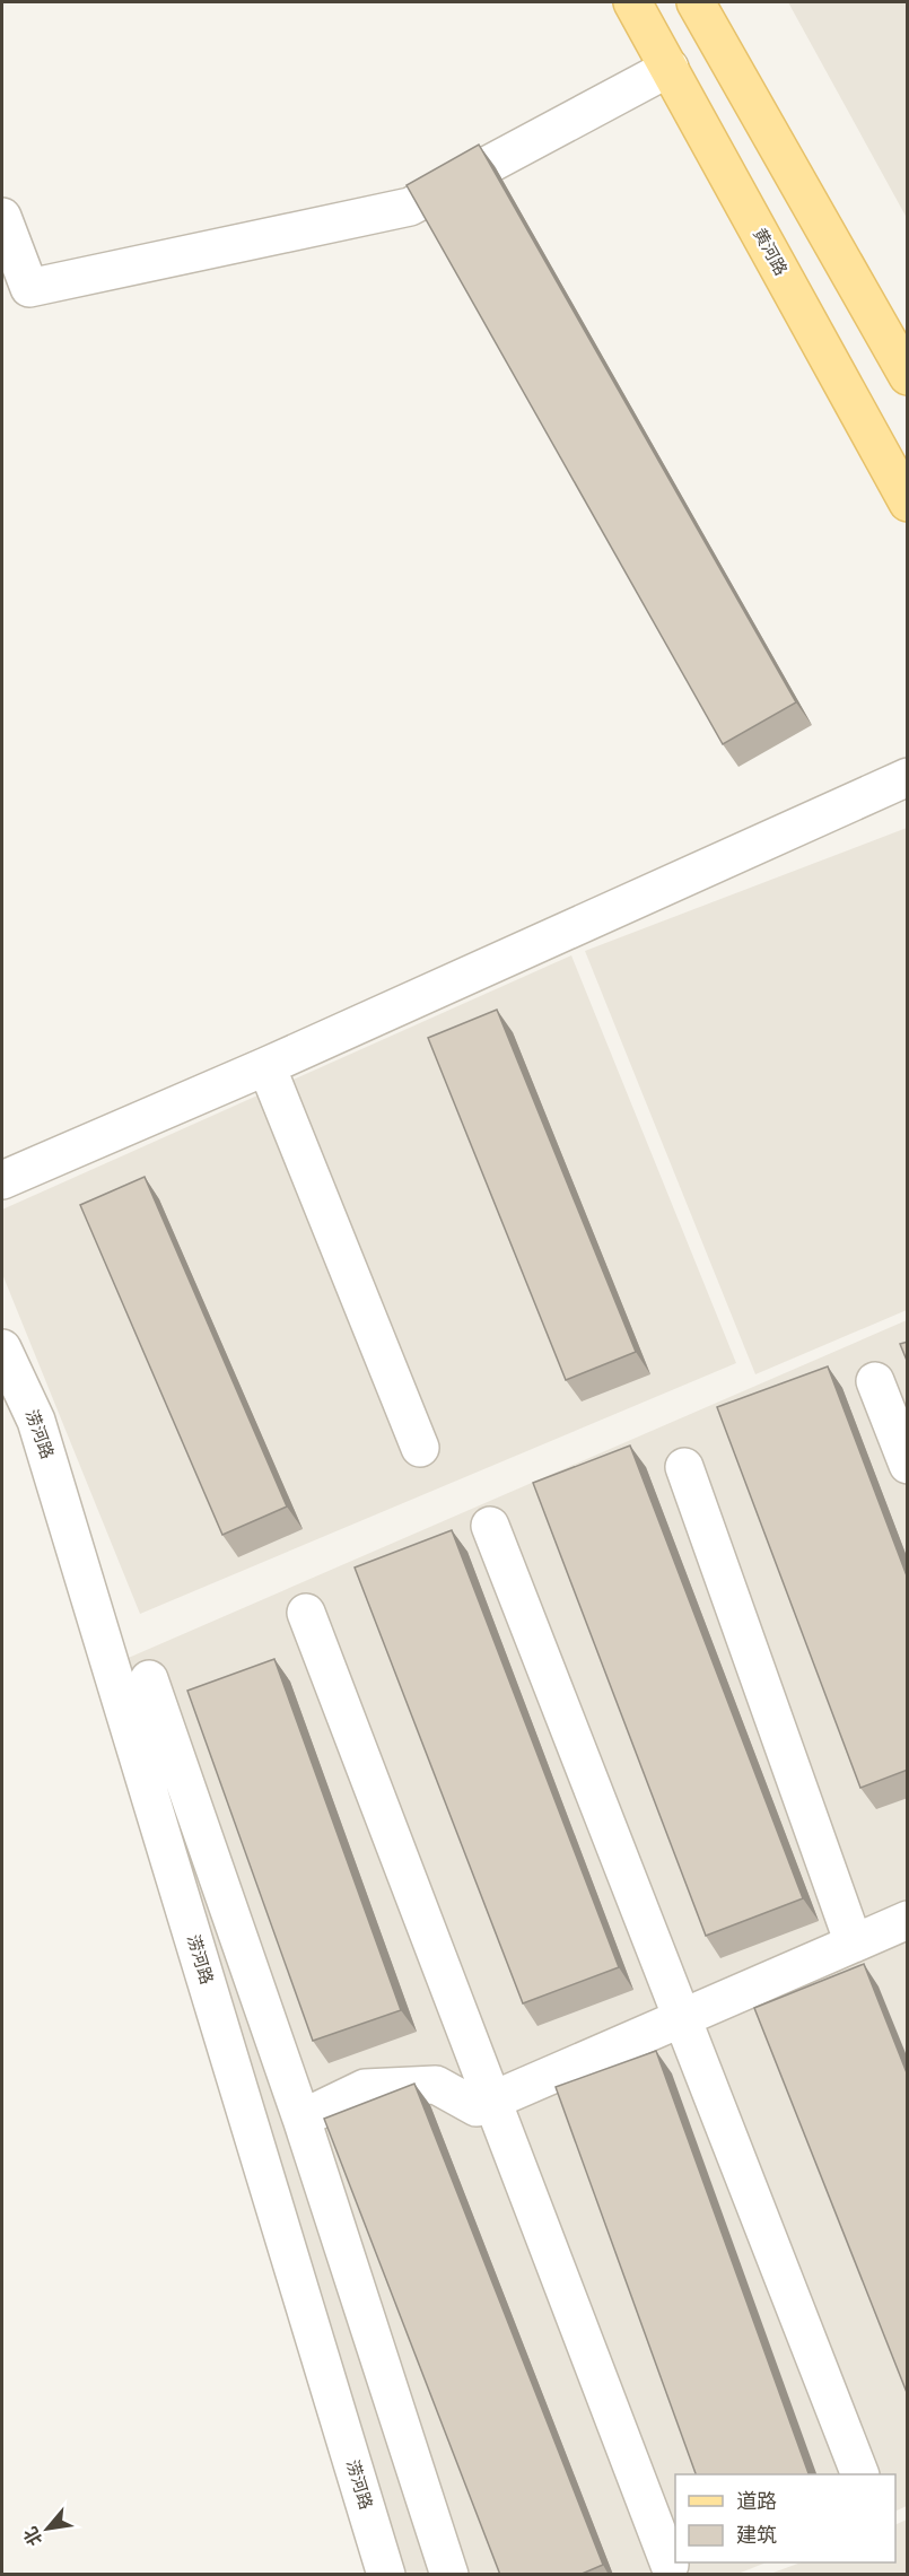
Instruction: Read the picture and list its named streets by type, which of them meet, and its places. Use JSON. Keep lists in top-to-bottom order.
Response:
{
  "streets": {
    "main road": ["黄河路"],
    "street": ["涝河路"]
  },
  "legend": ["道路", "建筑"],
  "north": "bottom left"
}
